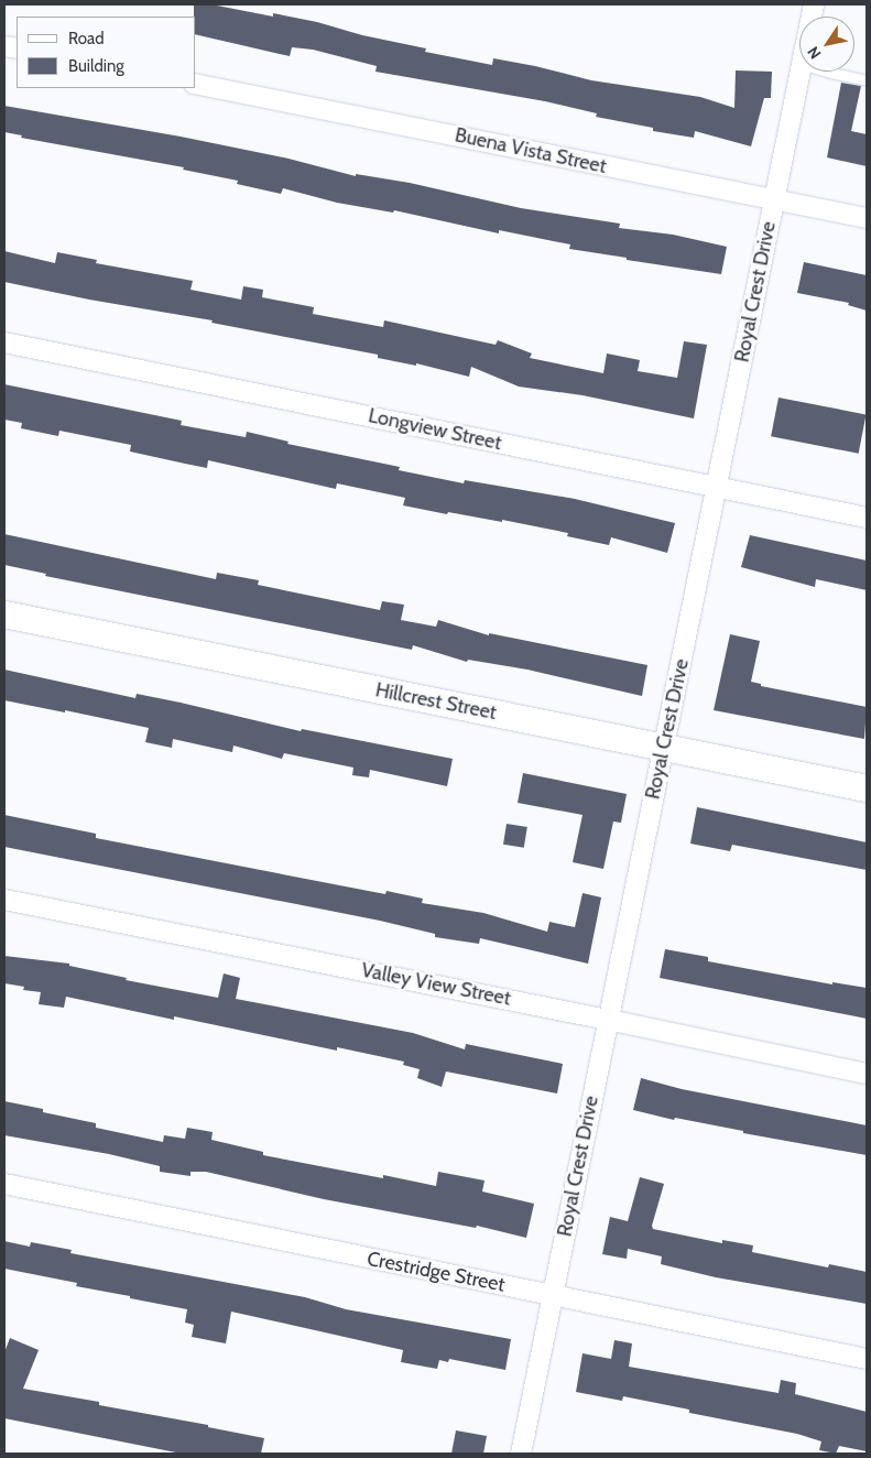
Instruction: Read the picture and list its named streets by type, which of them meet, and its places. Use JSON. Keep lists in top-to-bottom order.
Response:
{
  "streets": {
    "street": [
      "Buena Vista Street",
      "Royal Crest Drive",
      "Longview Street",
      "Hillcrest Street",
      "Valley View Street",
      "Crestridge Street"
    ]
  },
  "crossings": [
    ["Buena Vista Street", "Royal Crest Drive"],
    ["Royal Crest Drive", "Longview Street"],
    ["Royal Crest Drive", "Hillcrest Street"],
    ["Royal Crest Drive", "Valley View Street"],
    ["Royal Crest Drive", "Crestridge Street"]
  ],
  "legend": ["Road", "Building"],
  "north": "bottom left"
}
